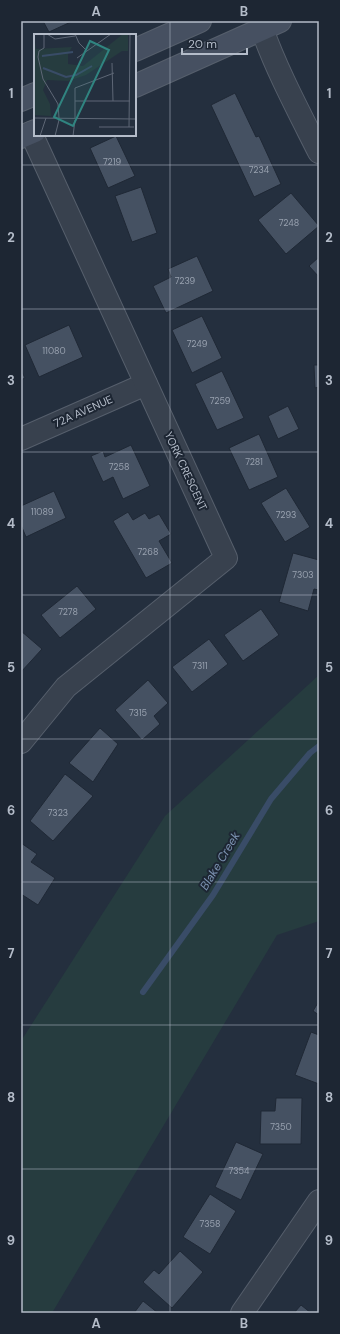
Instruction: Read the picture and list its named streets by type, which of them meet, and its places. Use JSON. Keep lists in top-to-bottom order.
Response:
{
  "streets": {
    "street": ["72A AVENUE", "YORK CRESCENT"]
  },
  "crossings": [
    ["72A AVENUE", "YORK CRESCENT"]
  ],
  "water": ["Blake Creek"],
  "house_numbers": [
    "7219",
    "7234",
    "7248",
    "7239",
    "7249",
    "11080",
    "7259",
    "7281",
    "7258",
    "11089",
    "7293",
    "7268",
    "7303",
    "7278",
    "7311",
    "7315",
    "7323",
    "7350",
    "7354",
    "7358"
  ],
  "scale_bar": "20 m",
  "grid": {
    "columns": ["A", "B"],
    "rows": [
      "1",
      "2",
      "3",
      "4",
      "5",
      "6",
      "7",
      "8",
      "9"
    ]
  }
}
